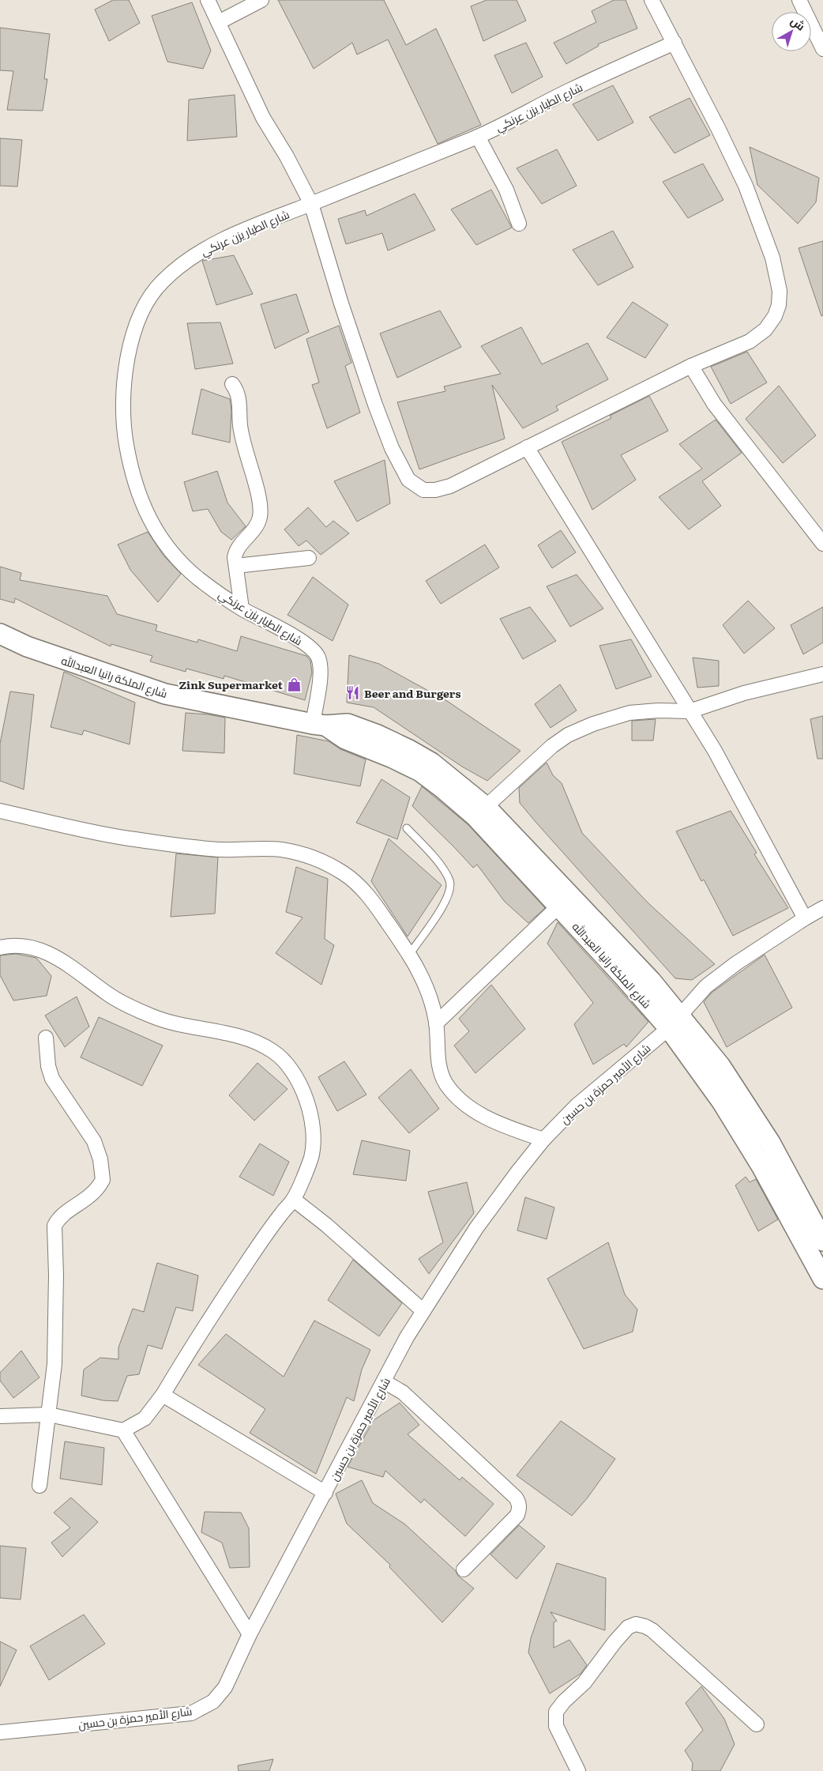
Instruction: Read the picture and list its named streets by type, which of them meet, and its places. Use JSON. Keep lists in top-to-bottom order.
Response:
{
  "streets": {
    "main road": ["شارع الملكة رانيا العبدالله"],
    "street": ["شارع الطيار يزن عرنكي", "شارع الأمير حمزة بن حسين"]
  },
  "crossings": [
    ["شارع الطيار يزن عرنكي", "شارع الملكة رانيا العبدالله"],
    ["شارع الملكة رانيا العبدالله", "شارع الأمير حمزة بن حسين"]
  ],
  "places": {
    "shop": ["Zink Supermarket"],
    "restaurant": ["Beer and Burgers"]
  },
  "north": "top right"
}
